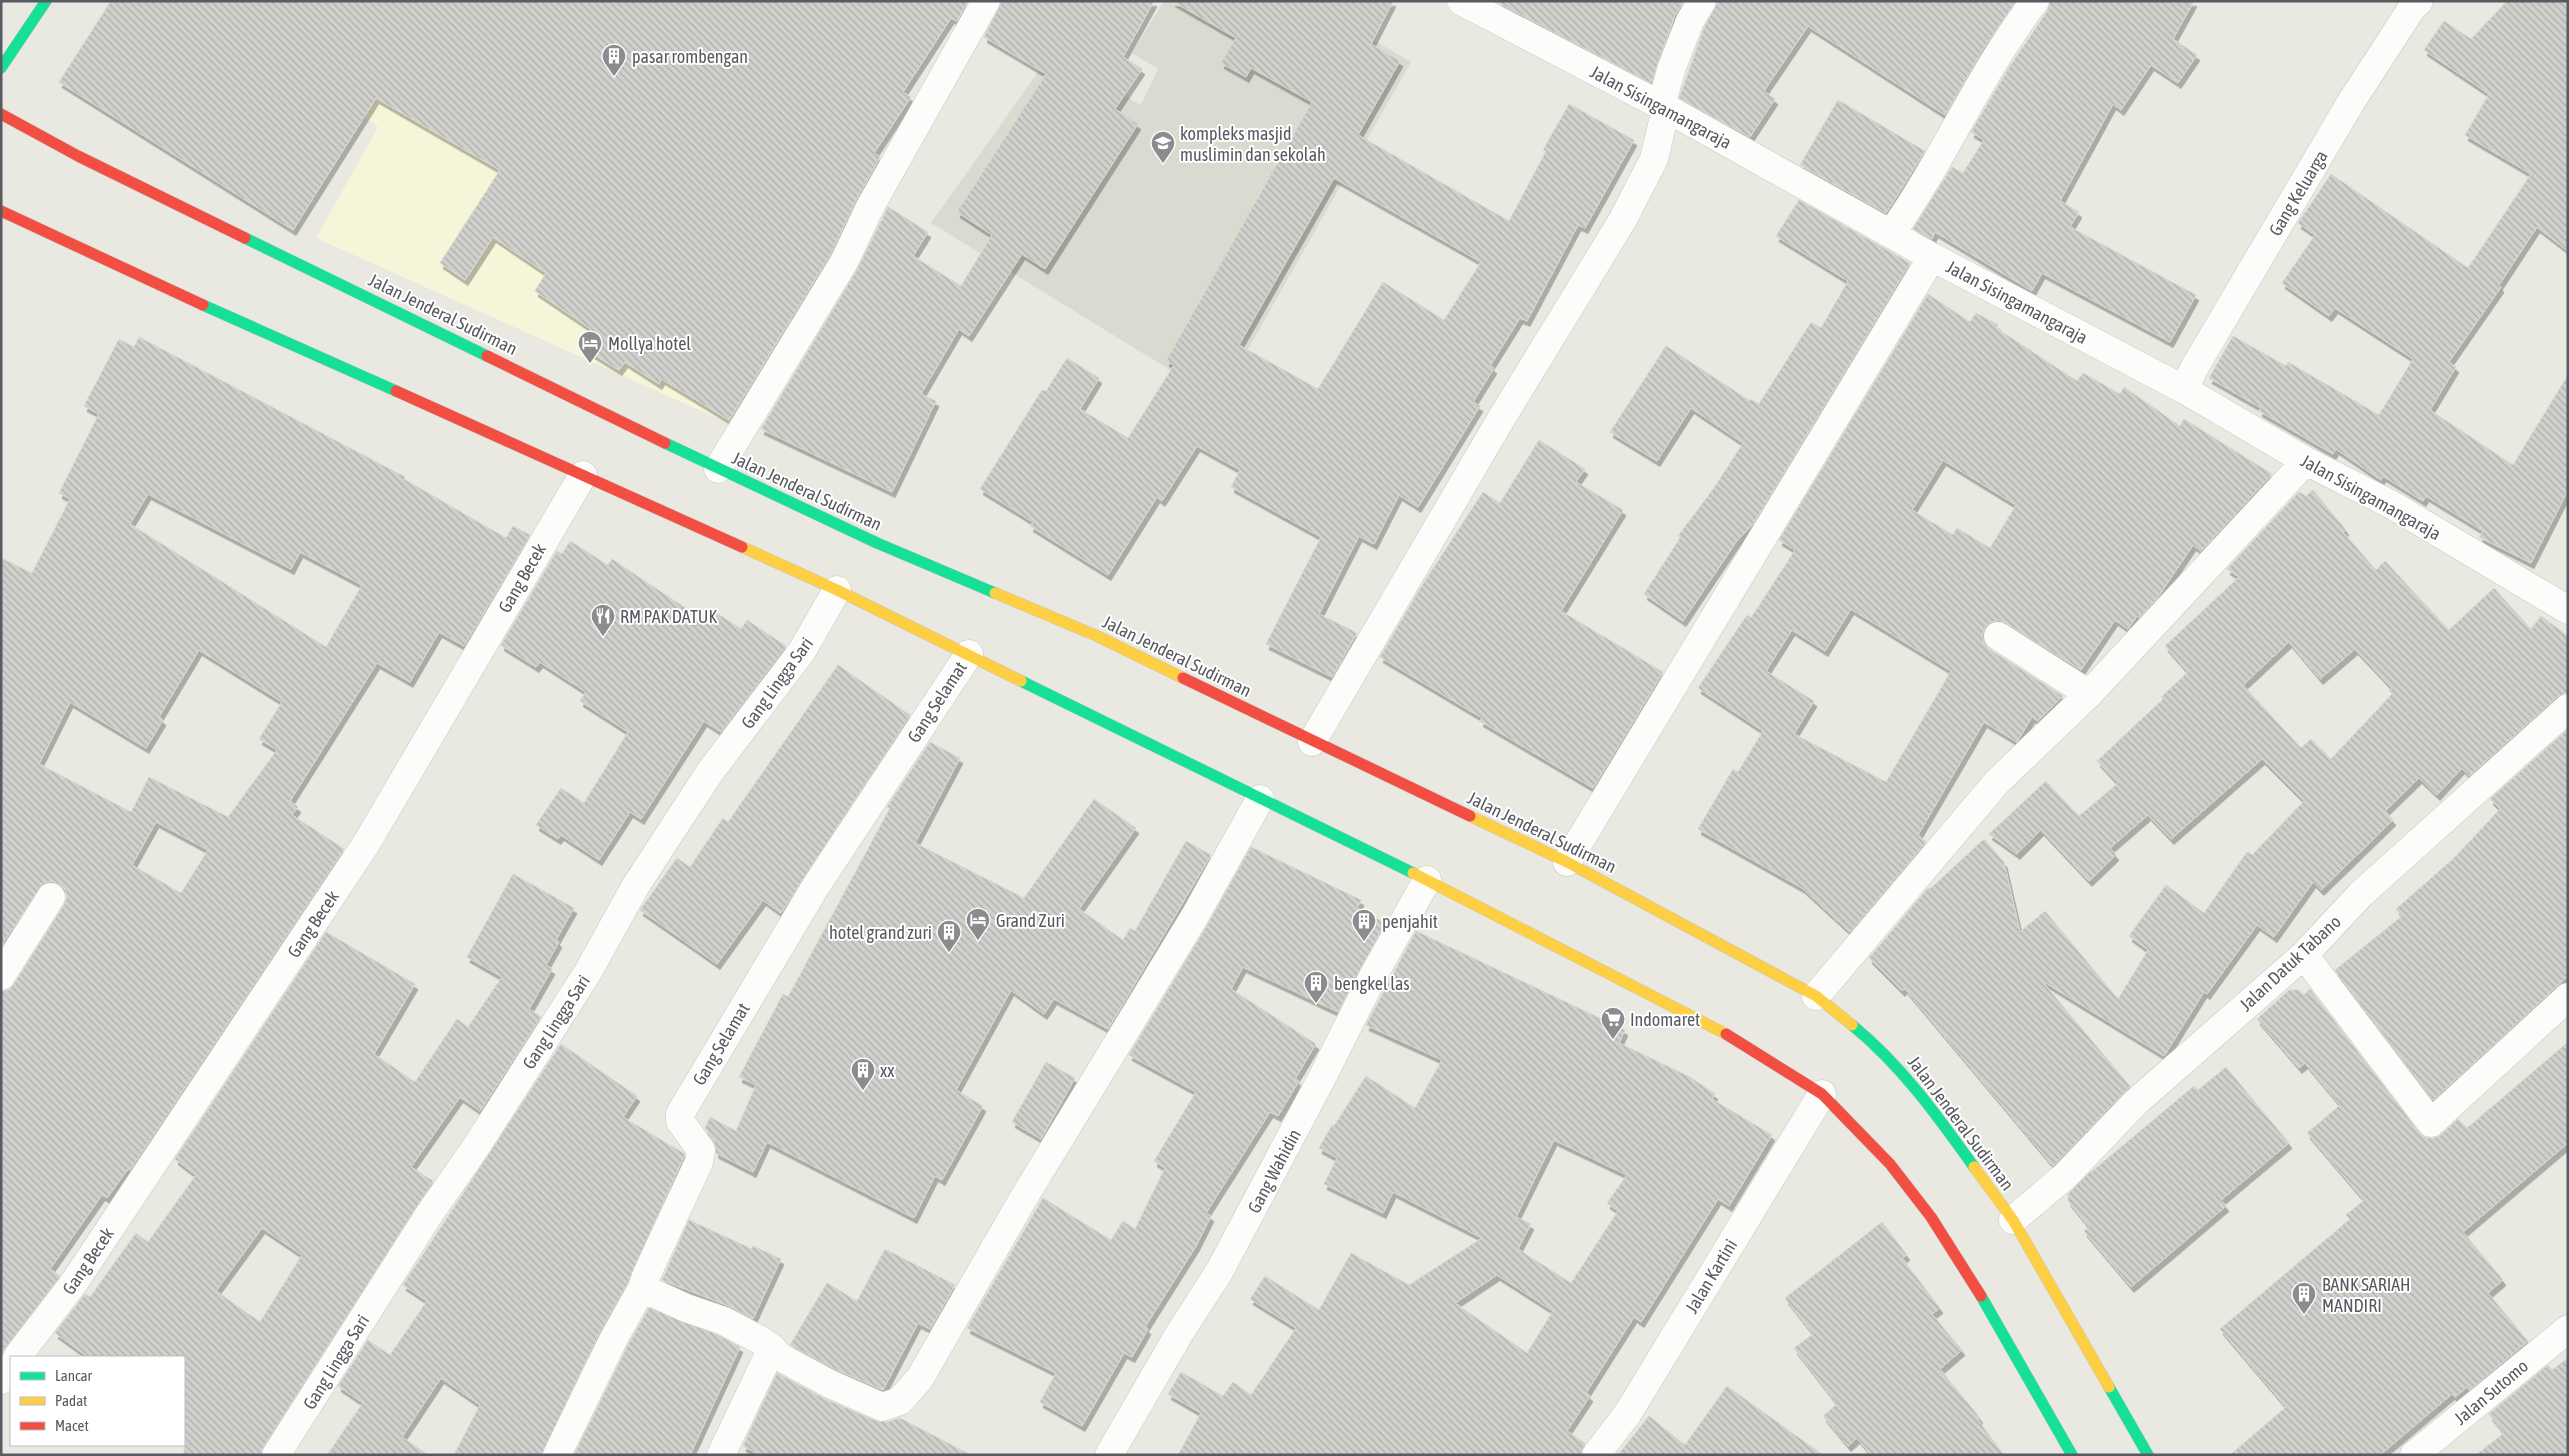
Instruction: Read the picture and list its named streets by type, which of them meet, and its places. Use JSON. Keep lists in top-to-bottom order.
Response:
{
  "streets": {
    "main road": ["Jalan Jenderal Sudirman"],
    "street": [
      "Jalan Sisingamangaraja",
      "Gang Keluarga",
      "Gang Becek",
      "Gang Lingga Sari",
      "Gang Selamat",
      "Jalan Datuk Tabano",
      "Gang Wahidin",
      "Jalan Kartini",
      "Jalan Sutomo"
    ]
  },
  "crossings": [
    ["Jalan Sisingamangaraja", "Gang Keluarga"],
    ["Jalan Jenderal Sudirman", "Jalan Datuk Tabano"]
  ],
  "places": {
    "building": [
      "pasar rombengan",
      "penjahit",
      "hotel grand zuri",
      "bengkel las",
      "xx",
      "BANK SARIAH MANDIRI"
    ],
    "school or university": ["kompleks masjid muslimin dan sekolah"],
    "hotel": ["Mollya hotel", "Grand Zuri"],
    "restaurant": ["RM PAK DATUK"],
    "supermarket": ["Indomaret"]
  },
  "legend": ["Lancar", "Padat", "Macet"]
}
